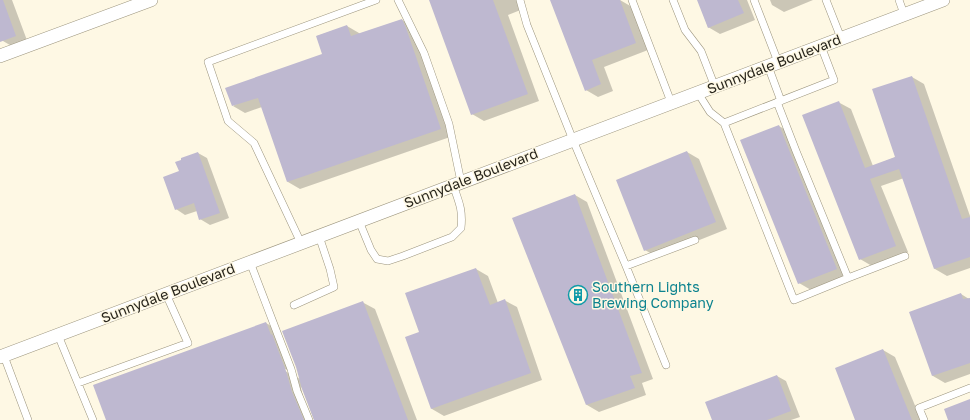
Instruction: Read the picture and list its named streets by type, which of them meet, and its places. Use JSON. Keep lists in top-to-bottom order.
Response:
{
  "streets": {
    "street": ["Sunnydale Boulevard"]
  },
  "places": {
    "building": ["Southern Lights Brewing Company"]
  }
}
